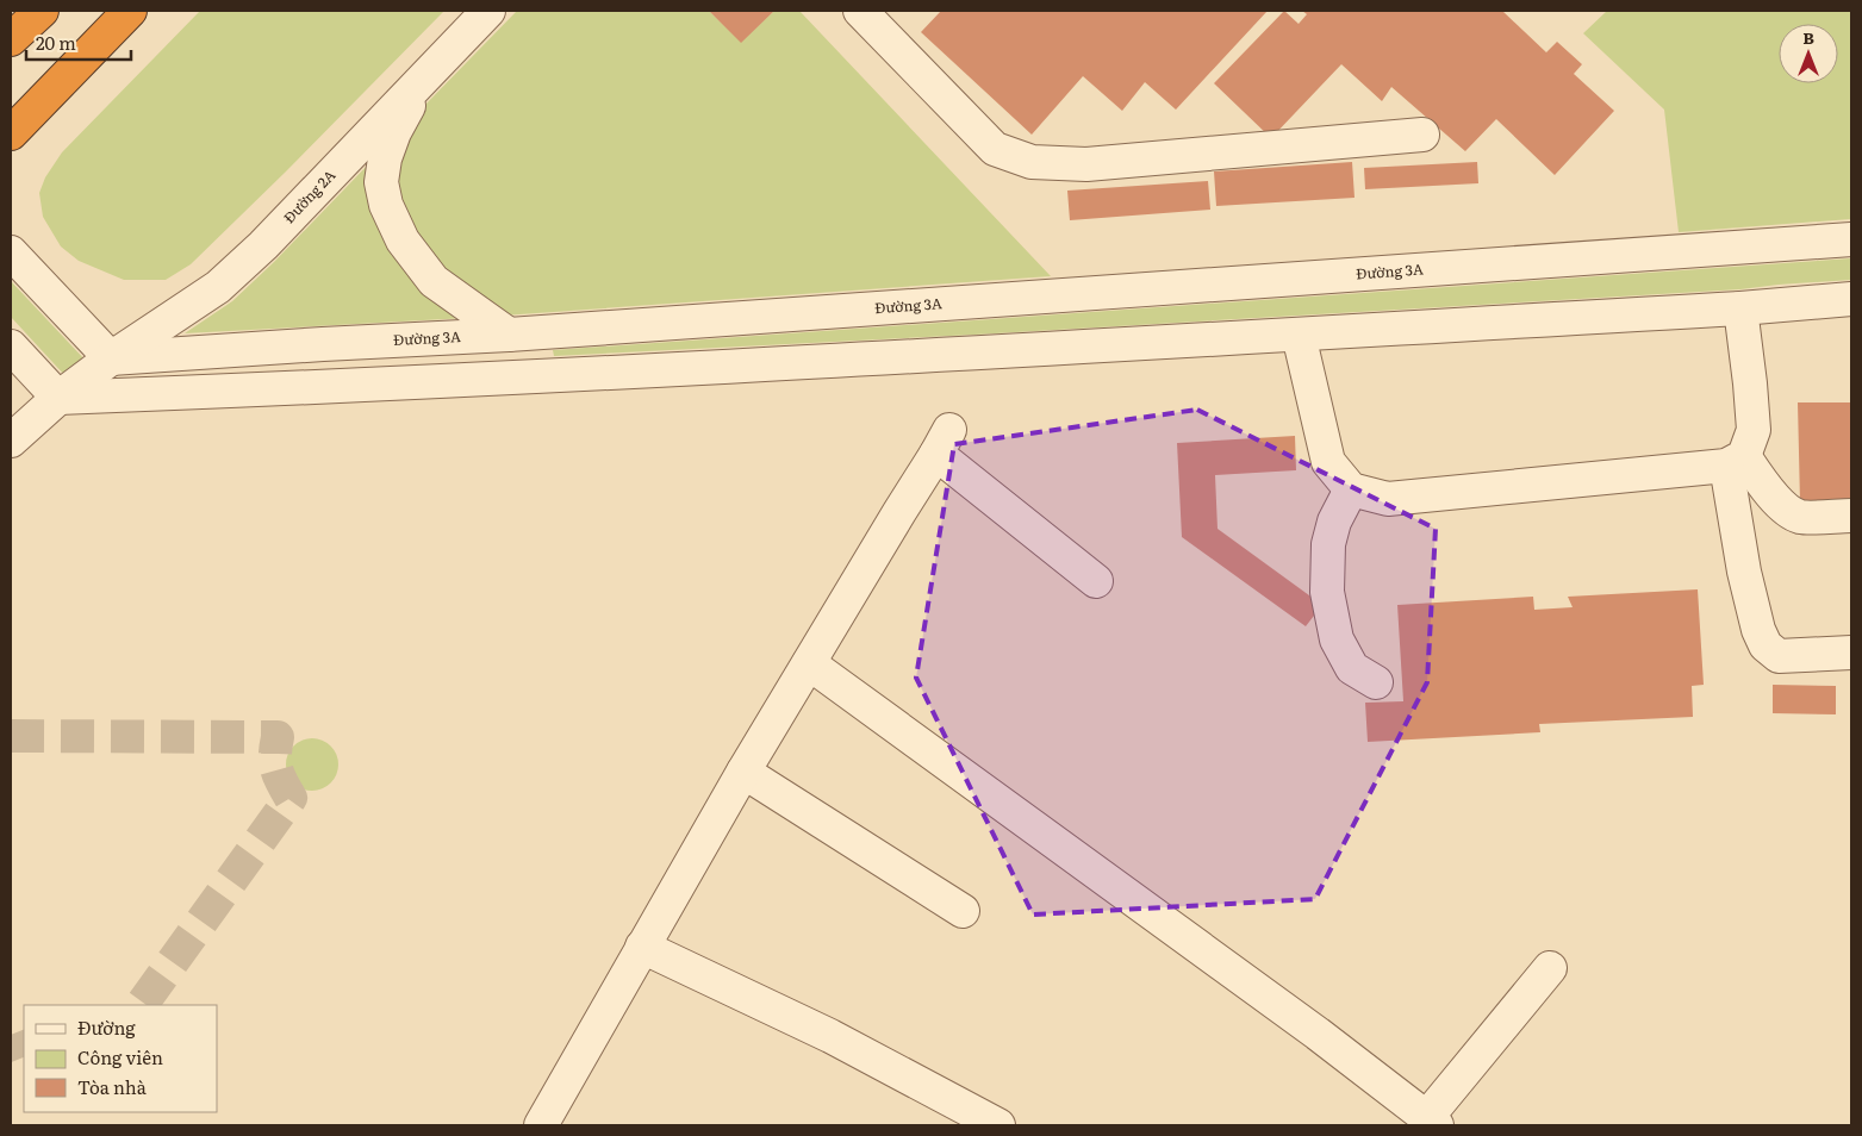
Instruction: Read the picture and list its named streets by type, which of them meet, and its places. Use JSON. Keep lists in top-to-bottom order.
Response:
{
  "streets": {
    "street": ["Đường 2A", "Đường 3A"]
  },
  "crossings": [
    ["Đường 2A", "Đường 3A"]
  ],
  "legend": ["Đường", "Công viên", "Tòa nhà"],
  "scale_bar": "20 m",
  "north": "top"
}
